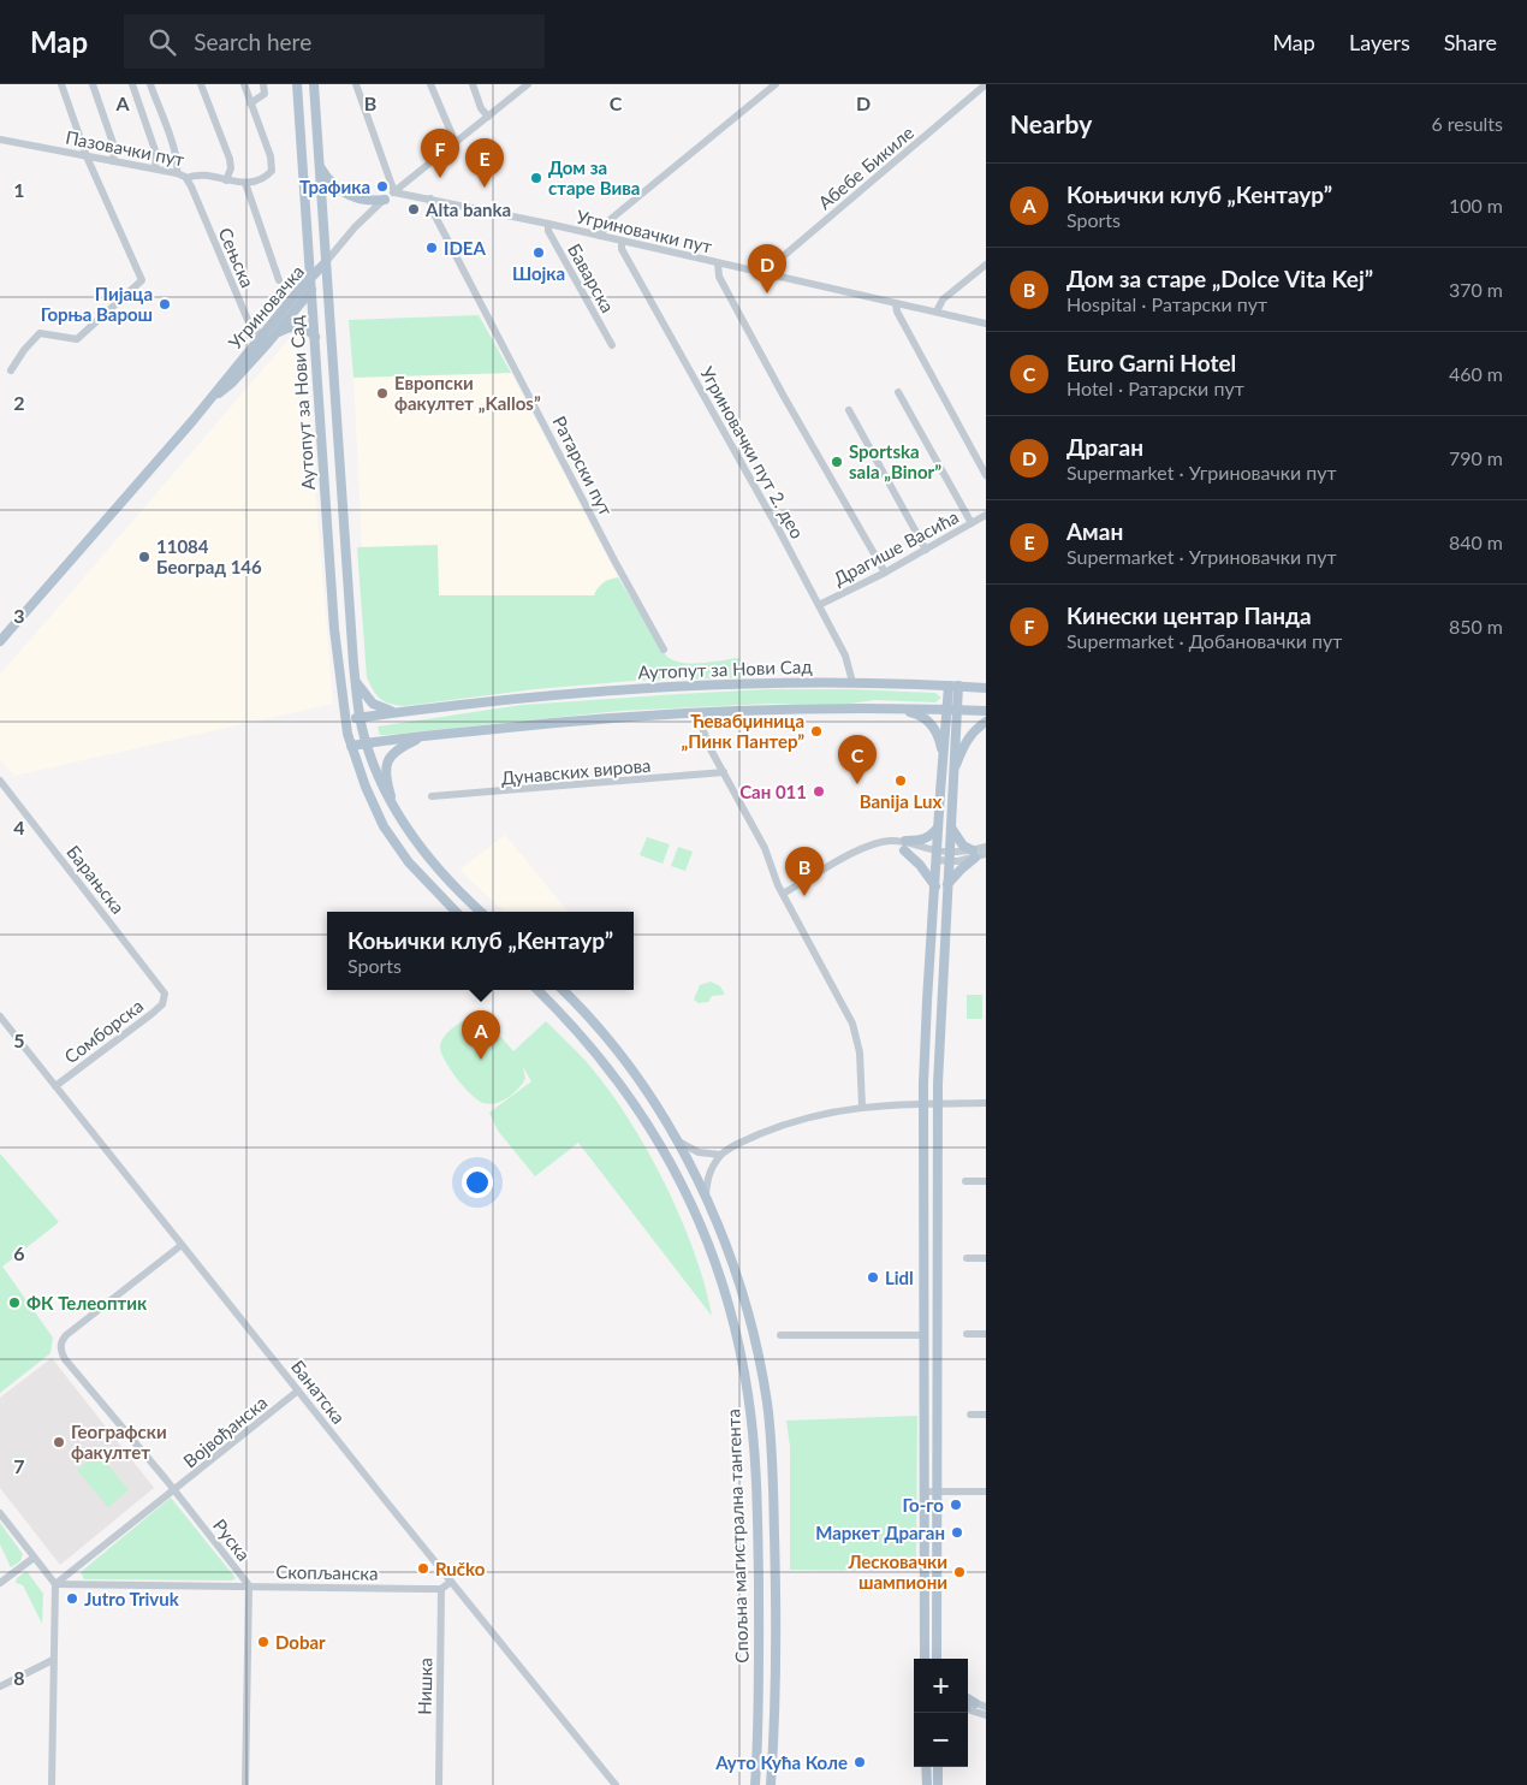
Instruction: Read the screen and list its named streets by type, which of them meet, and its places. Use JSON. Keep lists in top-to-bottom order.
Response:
{
  "streets": {
    "main road": ["Угриновачка", "Аутопут за Нови Сад", "Спољна магистрална тангента"],
    "street": [
      "Пазовачки пут",
      "Абебе Бикиле",
      "Угриновачки пут",
      "Сењска",
      "Баварска",
      "Угриновачки пут 2. део",
      "Ратарски пут",
      "Драгише Васића",
      "Дунавских вирова",
      "Барањска",
      "Сомборска",
      "Банатска",
      "Војвођанска",
      "Руска",
      "Скопљанска",
      "Нишка"
    ]
  },
  "crossings": [
    ["Пазовачки пут", "Сењска"],
    ["Абебе Бикиле", "Угриновачки пут"],
    ["Угриновачки пут", "Баварска"],
    ["Угриновачки пут", "Угриновачки пут 2. део"],
    ["Угриновачки пут", "Ратарски пут"],
    ["Сењска", "Угриновачка"],
    ["Угриновачка", "Аутопут за Нови Сад"],
    ["Аутопут за Нови Сад", "Угриновачки пут 2. део"],
    ["Угриновачки пут 2. део", "Драгише Васића"],
    ["Барањска", "Сомборска"],
    ["Сомборска", "Банатска"],
    ["Банатска", "Војвођанска"],
    ["Банатска", "Руска"],
    ["Војвођанска", "Руска"],
    ["Војвођанска", "Скопљанска"],
    ["Руска", "Скопљанска"],
    ["Скопљанска", "Нишка"]
  ],
  "places": [
    "Дом за старе Вива",
    "Трафика",
    "Alta banka",
    "IDEA",
    "Шојка",
    "Пијаца Горња Варош",
    "Европски факултет „Kallos”",
    "Sportska sala „Binor”",
    "11084 Београд 146",
    "Ћевабџиница „Пинк Пантер”",
    "Banija Lux",
    "Сан 011",
    "Lidl",
    "ФК Телеоптик",
    "Географски факултет",
    "Го-го",
    "Маркет Драган",
    "Ručko",
    "Лесковачки шампиони",
    "Jutro Trivuk",
    "Dobar",
    "Ауто Кућа Коле"
  ],
  "page": {
    "header": "Map",
    "search": "Search here",
    "nav": ["Map", "Layers", "Share"],
    "heading": ["Nearby", "6 results"],
    "pins": [
      "F",
      "E",
      "D",
      "C",
      "B",
      "A"
    ],
    "list": [
      {
        "mark": "A",
        "name": "Коњички клуб „Кентаур”",
        "note": "Sports",
        "value": "100 m"
      },
      {
        "mark": "B",
        "name": "Дом за старе „Dolce Vita Kej”",
        "note": "Hospital · Ратарски пут",
        "value": "370 m"
      },
      {
        "mark": "C",
        "name": "Euro Garni Hotel",
        "note": "Hotel · Ратарски пут",
        "value": "460 m"
      },
      {
        "mark": "D",
        "name": "Драган",
        "note": "Supermarket · Угриновачки пут",
        "value": "790 m"
      },
      {
        "mark": "E",
        "name": "Аман",
        "note": "Supermarket · Угриновачки пут",
        "value": "840 m"
      },
      {
        "mark": "F",
        "name": "Кинески центар Панда",
        "note": "Supermarket · Добановачки пут",
        "value": "850 m"
      }
    ],
    "popup": ["Коњички клуб „Кентаур”", "Sports"],
    "map_buttons": ["+", "−"]
  },
  "grid": {
    "columns": [
      "A",
      "B",
      "C",
      "D"
    ],
    "rows": [
      "1",
      "2",
      "3",
      "4",
      "5",
      "6",
      "7",
      "8"
    ]
  }
}
